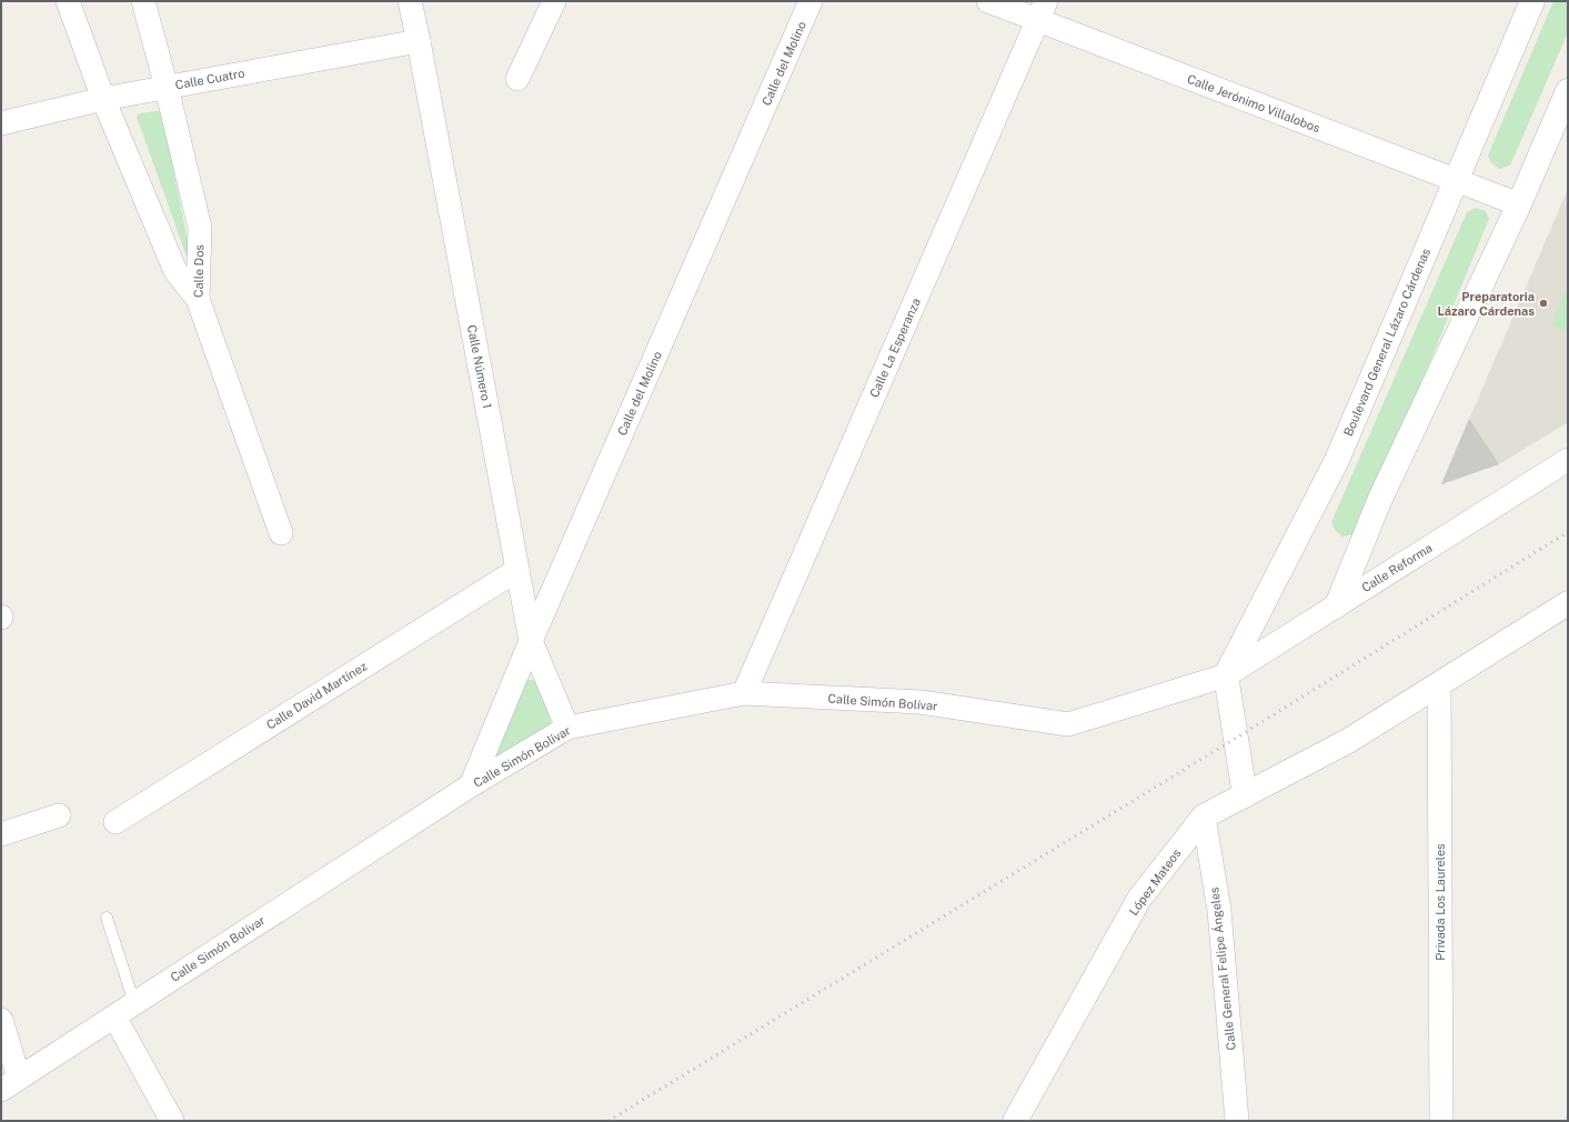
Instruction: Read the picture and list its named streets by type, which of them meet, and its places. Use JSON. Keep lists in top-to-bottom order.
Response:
{
  "streets": {
    "street": [
      "Calle del Molino",
      "Calle Cuatro",
      "Calle Jerónimo Villalobos",
      "Calle Dos",
      "Boulevard General Lázaro Cárdenas",
      "Calle La Esperanza",
      "Calle Número 1",
      "Calle Reforma",
      "Calle David Martínez",
      "Calle Simón Bolívar",
      "López Mateos",
      "Privada Los Laureles",
      "Calle General Felipe Ángeles"
    ]
  },
  "crossings": [
    ["Calle del Molino", "Calle Número 1"],
    ["Calle del Molino", "Calle Simón Bolívar"],
    ["Calle Cuatro", "Calle Dos"],
    ["Calle Cuatro", "Calle Número 1"],
    ["Calle Jerónimo Villalobos", "Boulevard General Lázaro Cárdenas"],
    ["Calle Jerónimo Villalobos", "Calle La Esperanza"],
    ["Boulevard General Lázaro Cárdenas", "Calle Reforma"],
    ["Boulevard General Lázaro Cárdenas", "Calle Simón Bolívar"],
    ["Calle La Esperanza", "Calle Simón Bolívar"],
    ["Calle Número 1", "Calle David Martínez"],
    ["Calle Número 1", "Calle Simón Bolívar"],
    ["Calle Reforma", "Calle Simón Bolívar"],
    ["López Mateos", "Privada Los Laureles"],
    ["López Mateos", "Calle General Felipe Ángeles"]
  ],
  "places": ["Preparatoria Lázaro Cárdenas"]
}
